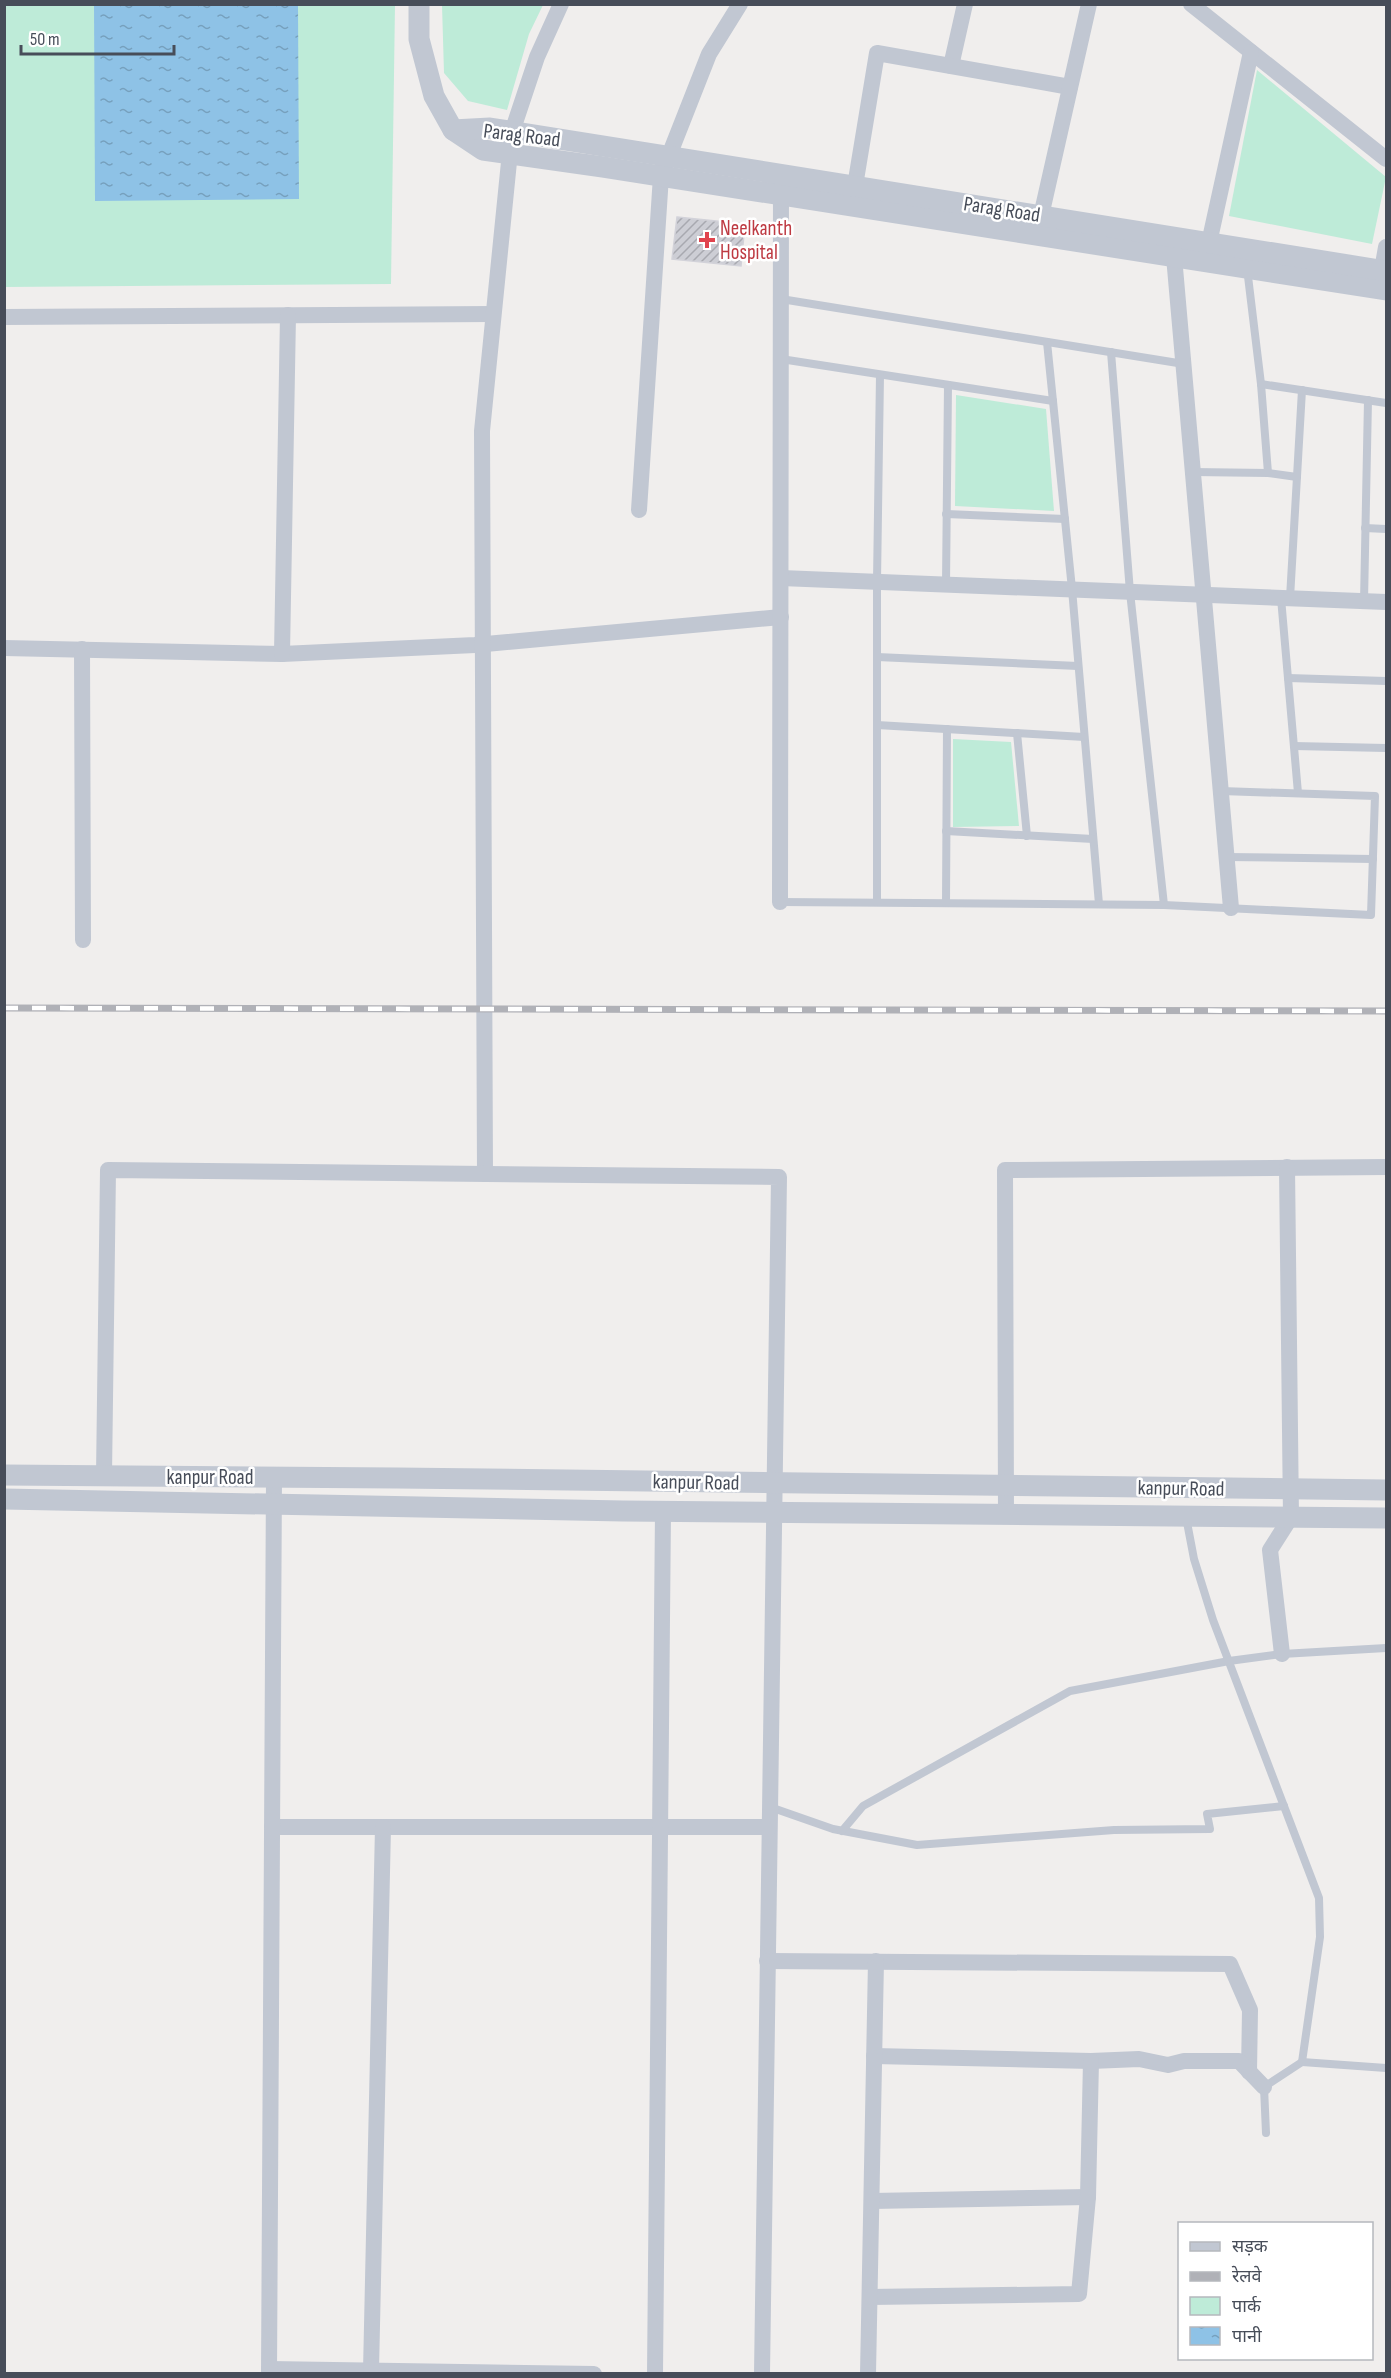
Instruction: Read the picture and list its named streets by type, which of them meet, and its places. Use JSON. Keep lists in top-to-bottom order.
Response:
{
  "streets": {
    "street": ["Parag Road", "kanpur Road"]
  },
  "places": {
    "health": ["Neelkanth Hospital"]
  },
  "legend": [
    "सड़क",
    "रेलवे",
    "पार्क",
    "पानी"
  ],
  "scale_bar": "50 m"
}
